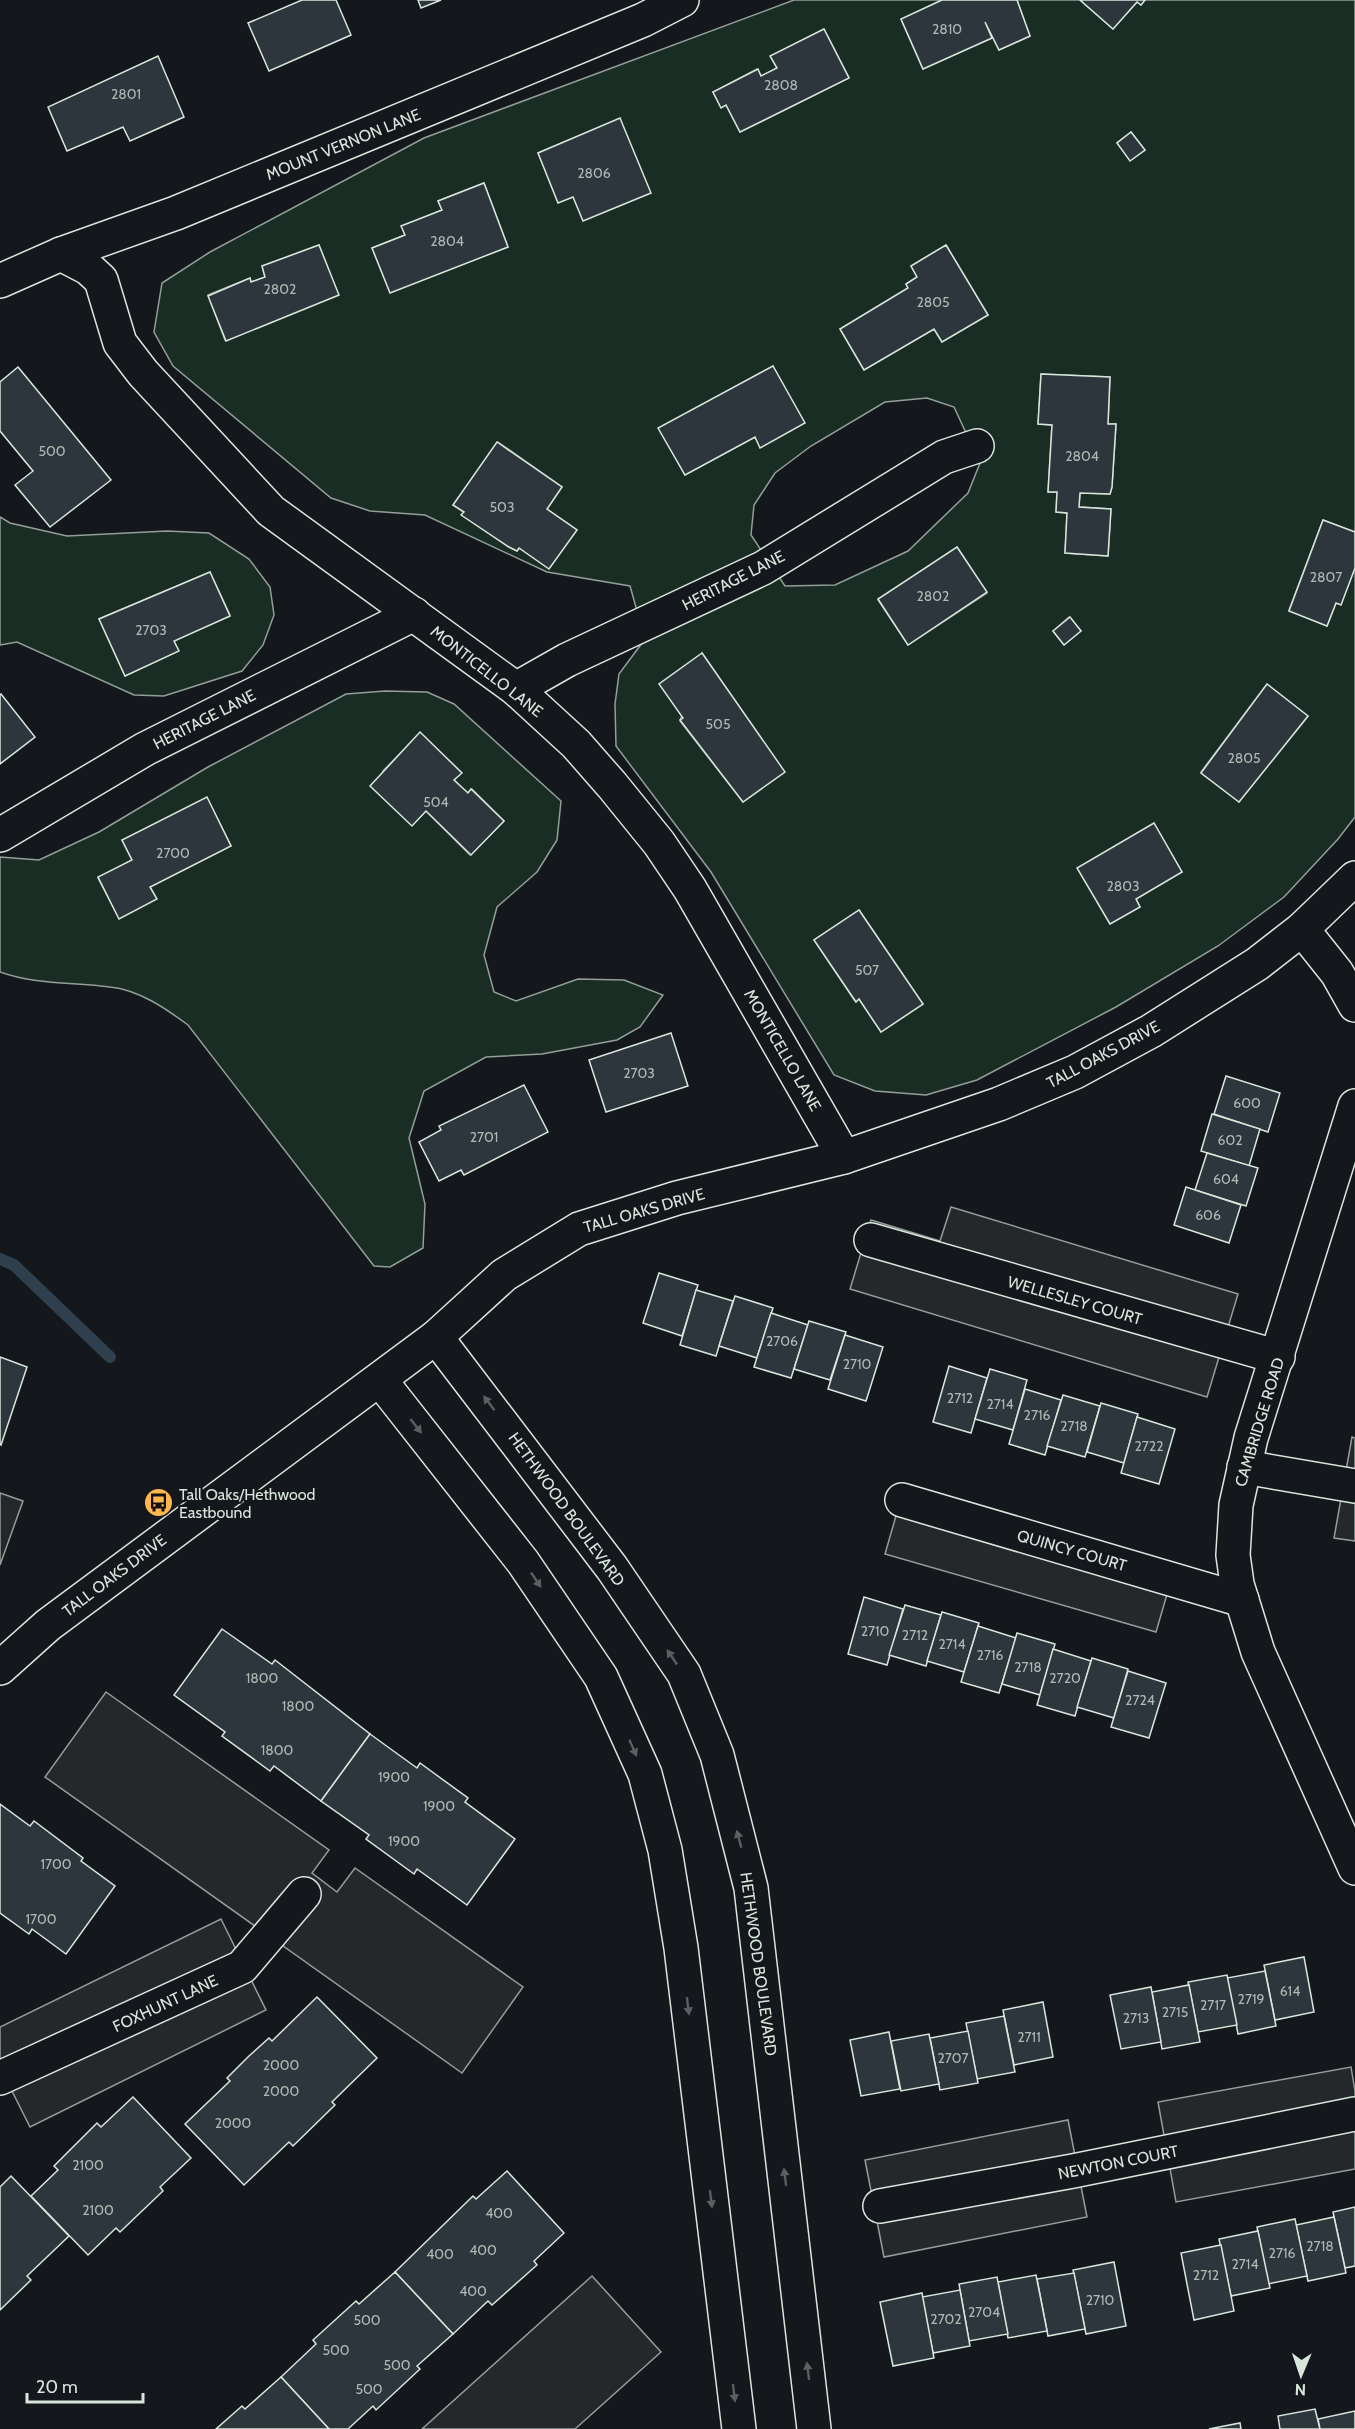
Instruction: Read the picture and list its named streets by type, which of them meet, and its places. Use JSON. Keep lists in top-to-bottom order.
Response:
{
  "streets": {
    "street": [
      "MOUNT VERNON LANE",
      "HERITAGE LANE",
      "MONTICELLO LANE",
      "TALL OAKS DRIVE",
      "WELLESLEY COURT",
      "CAMBRIDGE ROAD",
      "HETHWOOD BOULEVARD",
      "QUINCY COURT",
      "FOXHUNT LANE",
      "NEWTON COURT"
    ]
  },
  "crossings": [
    ["MOUNT VERNON LANE", "MONTICELLO LANE"],
    ["HERITAGE LANE", "MONTICELLO LANE"],
    ["MONTICELLO LANE", "TALL OAKS DRIVE"],
    ["TALL OAKS DRIVE", "HETHWOOD BOULEVARD"],
    ["WELLESLEY COURT", "CAMBRIDGE ROAD"],
    ["CAMBRIDGE ROAD", "QUINCY COURT"]
  ],
  "places": {
    "bus stop": ["Tall Oaks/Hethwood Eastbound"]
  },
  "house_numbers": [
    "2810",
    "2808",
    "2801",
    "2806",
    "2804",
    "2802",
    "2805",
    "500",
    "2804",
    "503",
    "2807",
    "2802",
    "2703",
    "505",
    "2805",
    "504",
    "2700",
    "2803",
    "507",
    "2703",
    "600",
    "2701",
    "602",
    "604",
    "606",
    "2706",
    "2710",
    "2712",
    "2714",
    "2716",
    "2718",
    "2722",
    "2710",
    "2712",
    "2714",
    "2716",
    "2718",
    "1800",
    "2720",
    "2724",
    "1800",
    "1800",
    "1900",
    "1900",
    "1900",
    "1700",
    "1700",
    "614",
    "2719",
    "2717",
    "2715",
    "2713",
    "2711",
    "2707",
    "2000",
    "2000",
    "2000",
    "2100",
    "2100",
    "400",
    "2718",
    "400",
    "2716",
    "400",
    "2714",
    "2712",
    "400",
    "2710",
    "2704",
    "2702",
    "500",
    "500",
    "500",
    "500"
  ],
  "scale_bar": "20 m",
  "north": "bottom"
}
